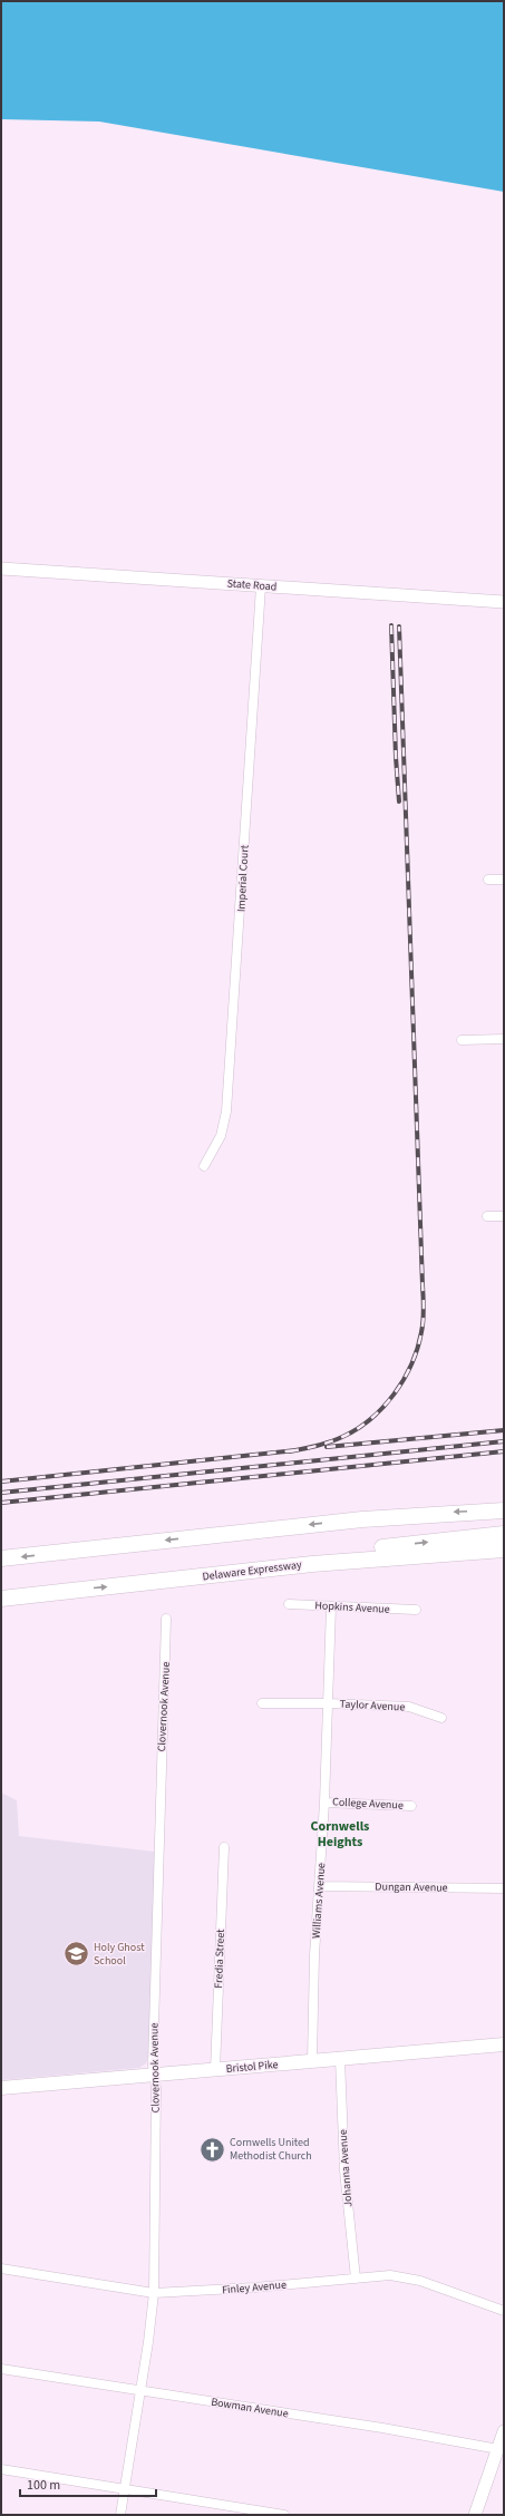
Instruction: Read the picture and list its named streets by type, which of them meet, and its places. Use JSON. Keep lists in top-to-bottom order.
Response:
{
  "streets": {
    "highway": ["Delaware Expressway"],
    "main road": ["State Road", "Bristol Pike"],
    "street": [
      "Imperial Court",
      "Hopkins Avenue",
      "Taylor Avenue",
      "Clovernook Avenue",
      "College Avenue",
      "Dungan Avenue",
      "Williams Avenue",
      "Fredia Street",
      "Johanna Avenue",
      "Finley Avenue",
      "Bowman Avenue"
    ]
  },
  "crossings": [
    ["State Road", "Imperial Court"],
    ["Hopkins Avenue", "Williams Avenue"],
    ["Taylor Avenue", "Williams Avenue"],
    ["Clovernook Avenue", "Bristol Pike"],
    ["Clovernook Avenue", "Finley Avenue"],
    ["Clovernook Avenue", "Bowman Avenue"],
    ["College Avenue", "Williams Avenue"],
    ["Dungan Avenue", "Williams Avenue"],
    ["Williams Avenue", "Bristol Pike"],
    ["Fredia Street", "Bristol Pike"],
    ["Bristol Pike", "Johanna Avenue"],
    ["Johanna Avenue", "Finley Avenue"]
  ],
  "districts": ["Cornwells Heights"],
  "places": {
    "school or university": ["Holy Ghost School"],
    "church": ["Cornwells United Methodist Church"]
  },
  "scale_bar": "100 m"
}
